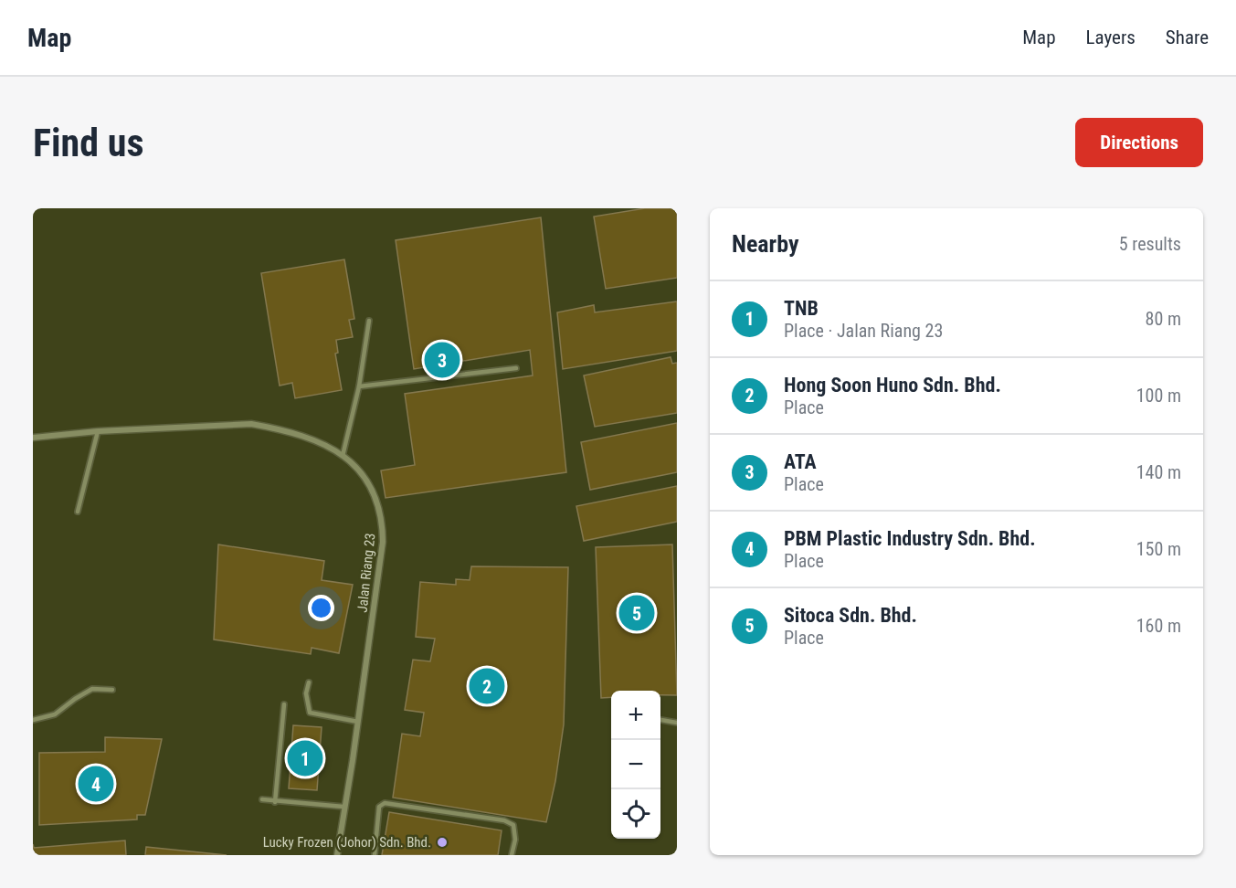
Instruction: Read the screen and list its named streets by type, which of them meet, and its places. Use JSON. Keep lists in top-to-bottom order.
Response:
{
  "streets": {
    "street": ["Jalan Riang 23"]
  },
  "places": ["Lucky Frozen (Johor) Sdn. Bhd."],
  "page": {
    "header": "Map",
    "nav": ["Map", "Layers", "Share"],
    "buttons": "Directions",
    "title": "Find us",
    "heading": ["Nearby", "5 results"],
    "list": [
      {
        "mark": "1",
        "name": "TNB",
        "note": "Place · Jalan Riang 23",
        "value": "80 m"
      },
      {
        "mark": "2",
        "name": "Hong Soon Huno Sdn. Bhd.",
        "note": "Place",
        "value": "100 m"
      },
      {
        "mark": "3",
        "name": "ATA",
        "note": "Place",
        "value": "140 m"
      },
      {
        "mark": "4",
        "name": "PBM Plastic Industry Sdn. Bhd.",
        "note": "Place",
        "value": "150 m"
      },
      {
        "mark": "5",
        "name": "Sitoca Sdn. Bhd.",
        "note": "Place",
        "value": "160 m"
      }
    ],
    "pins": [
      "3",
      "5",
      "2",
      "1",
      "4"
    ],
    "map_buttons": ["+", "−"]
  }
}
